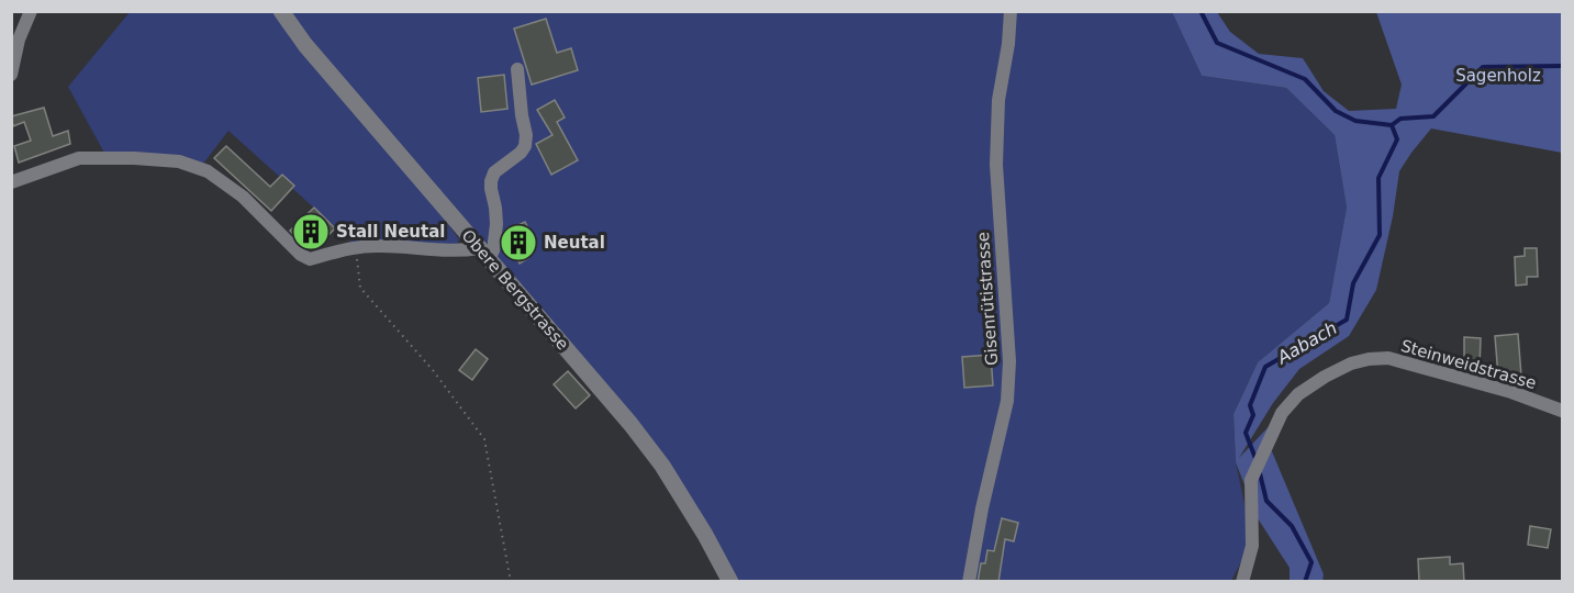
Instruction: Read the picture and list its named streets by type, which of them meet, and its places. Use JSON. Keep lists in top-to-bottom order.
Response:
{
  "streets": {
    "main road": ["Obere Bergstrasse"],
    "street": ["Gisenrütistrasse", "Steinweidstrasse"]
  },
  "water": ["Aabach"],
  "parks": ["Sagenholz"],
  "places": {
    "building": ["Stall Neutal", "Neutal"]
  }
}
